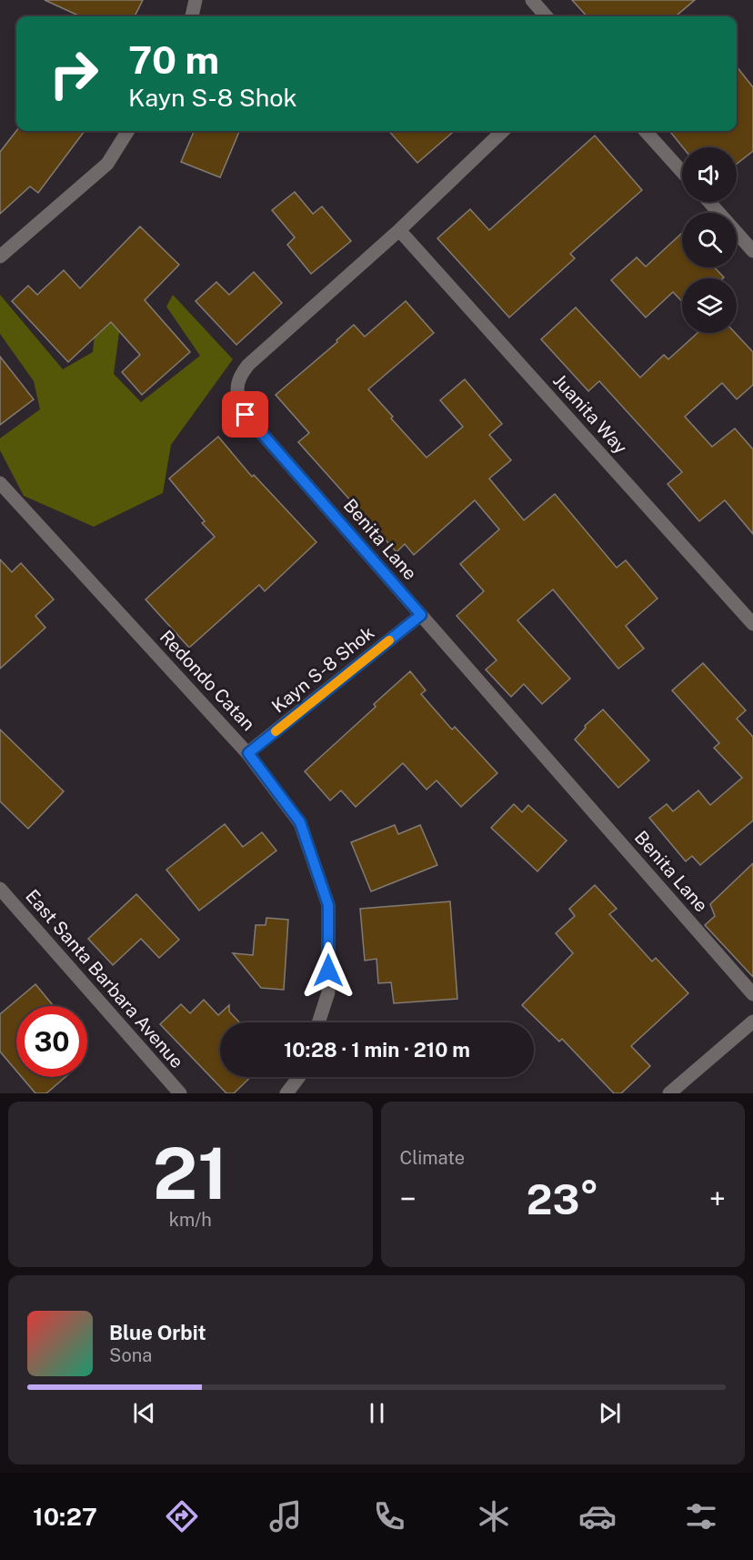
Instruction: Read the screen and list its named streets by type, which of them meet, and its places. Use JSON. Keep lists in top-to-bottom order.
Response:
{
  "streets": {
    "street": [
      "Juanita Way",
      "Benita Lane",
      "Kayn S-8 Shok",
      "Redondo Catan",
      "East Santa Barbara Avenue"
    ]
  },
  "crossings": [
    ["Juanita Way", "Benita Lane"],
    ["Benita Lane", "Kayn S-8 Shok"],
    ["Kayn S-8 Shok", "Redondo Catan"]
  ],
  "page": {
    "turn": ["70 m", "Kayn S-8 Shok"],
    "limit": "30",
    "trip": "10:28 · 1 min · 210 m",
    "tile": [
      ["21", "km/h"],
      "Climate"
    ],
    "heat": ["−", "23°", "+"],
    "song": ["Blue Orbit", "Sona"],
    "tabs": "10:27"
  }
}
